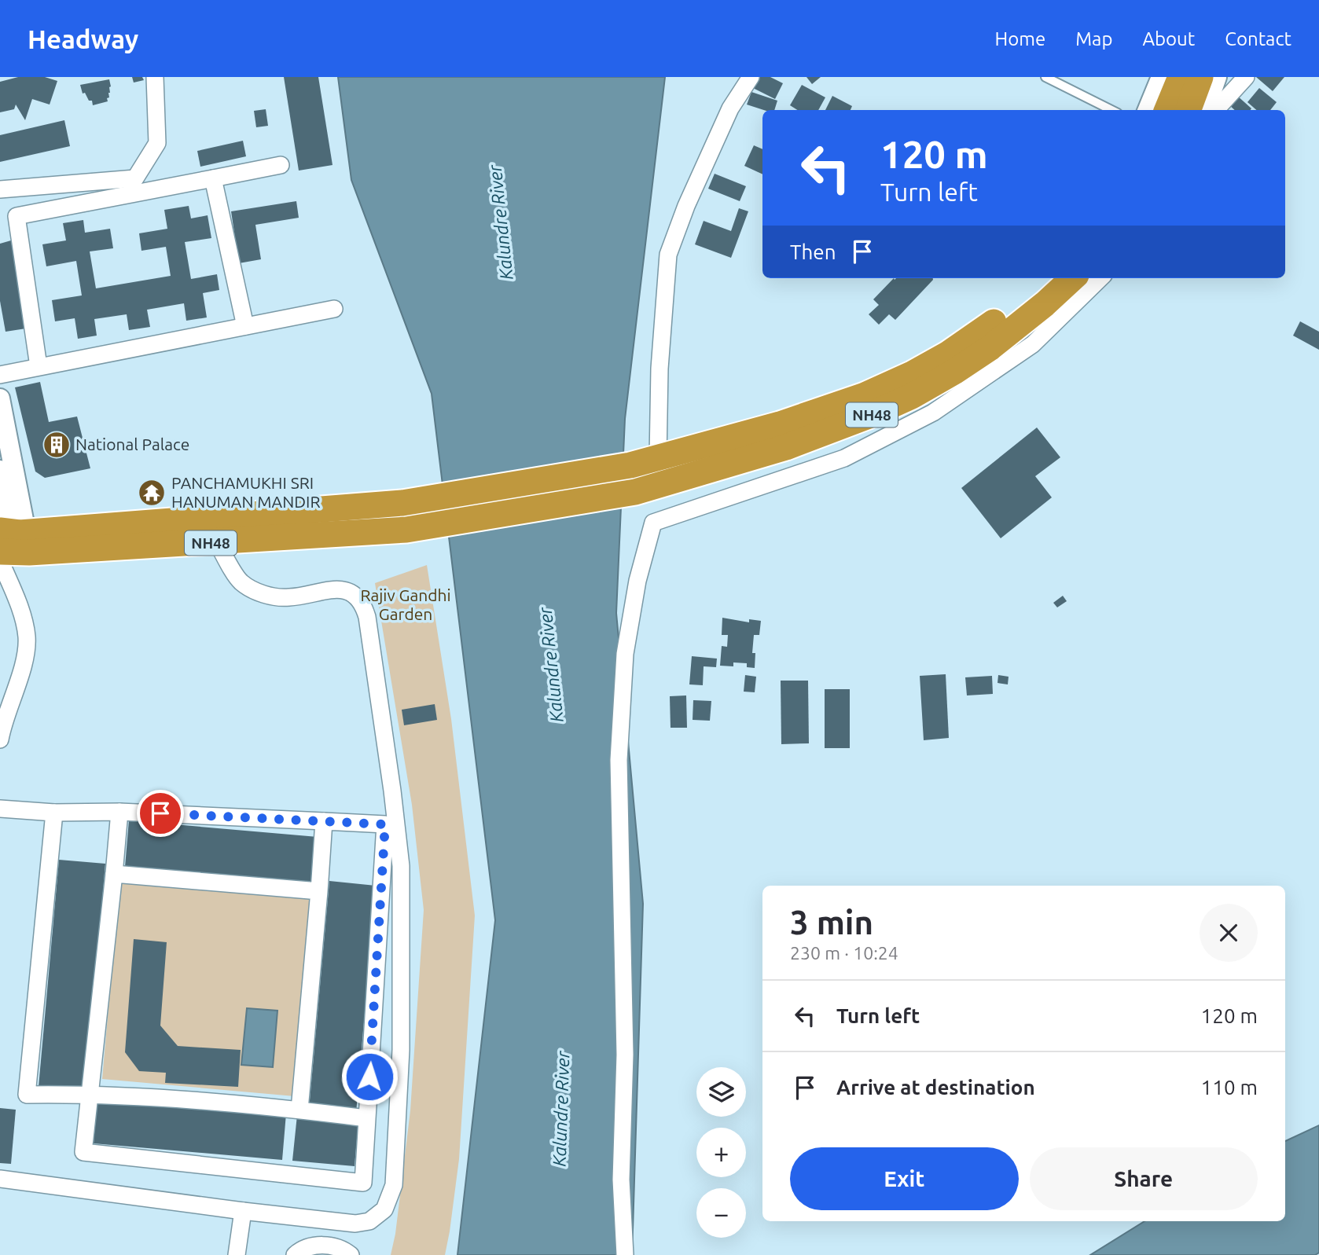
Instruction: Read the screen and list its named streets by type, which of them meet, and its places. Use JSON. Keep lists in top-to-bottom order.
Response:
{
  "streets": {
    "highway": ["NH48"]
  },
  "water": ["Kalundre River"],
  "parks": ["Rajiv Gandhi Garden"],
  "places": {
    "building": ["National Palace"],
    "temple": ["PANCHAMUKHI SRI HANUMAN MANDIR"]
  },
  "page": {
    "header": "Headway",
    "nav": [
      "Home",
      "Map",
      "About",
      "Contact"
    ],
    "turn": ["120 m", "Turn left"],
    "then": "Then",
    "heading": ["3 min", "230 m · 10:24"],
    "list": [
      {
        "name": "Turn left",
        "value": "120 m"
      },
      {
        "name": "Arrive at destination",
        "value": "110 m"
      }
    ],
    "map_buttons": ["+", "−"],
    "buttons": ["Exit", "Share"]
  }
}
